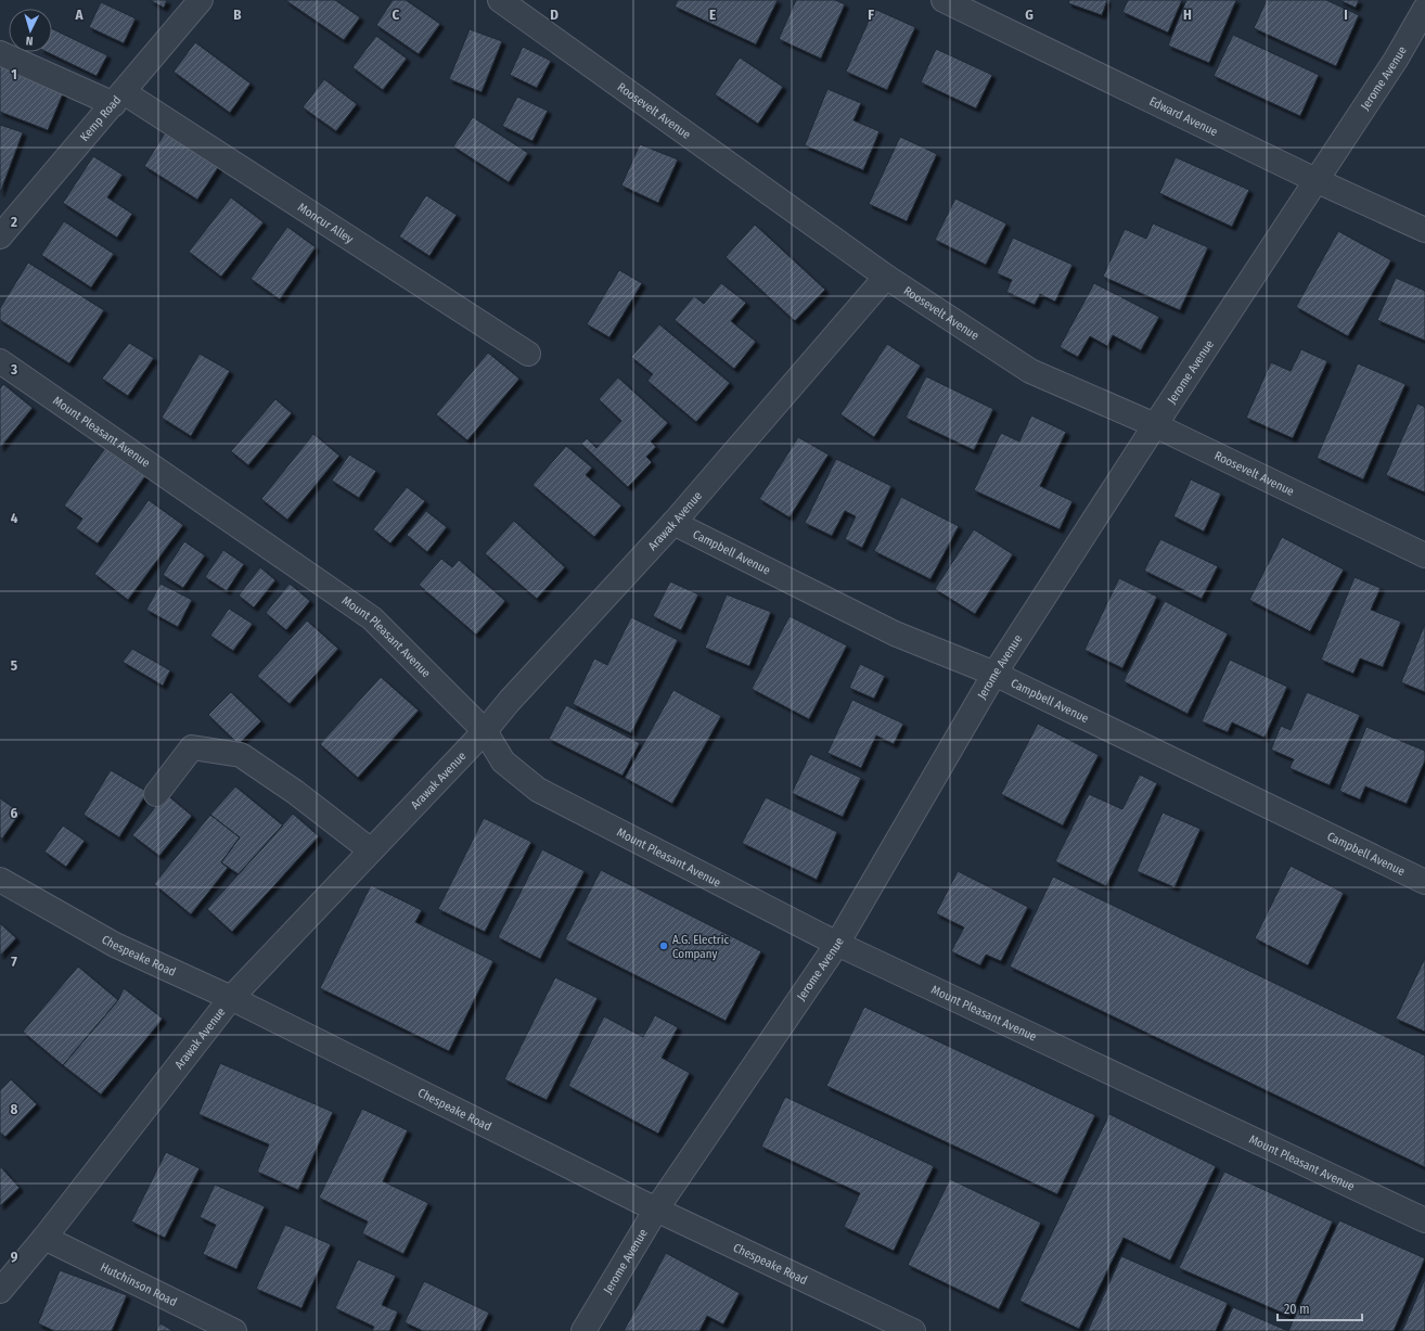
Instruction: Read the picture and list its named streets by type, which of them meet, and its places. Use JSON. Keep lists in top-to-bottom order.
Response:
{
  "streets": {
    "street": [
      "Jerome Avenue",
      "Roosevelt Avenue",
      "Edward Avenue",
      "Kemp Road",
      "Moncur Alley",
      "Mount Pleasant Avenue",
      "Arawak Avenue",
      "Campbell Avenue",
      "Chespeake Road",
      "Hutchinson Road"
    ]
  },
  "crossings": [
    ["Jerome Avenue", "Roosevelt Avenue"],
    ["Jerome Avenue", "Edward Avenue"],
    ["Jerome Avenue", "Mount Pleasant Avenue"],
    ["Jerome Avenue", "Campbell Avenue"],
    ["Jerome Avenue", "Chespeake Road"],
    ["Roosevelt Avenue", "Arawak Avenue"],
    ["Kemp Road", "Moncur Alley"],
    ["Mount Pleasant Avenue", "Arawak Avenue"],
    ["Arawak Avenue", "Campbell Avenue"],
    ["Arawak Avenue", "Chespeake Road"],
    ["Arawak Avenue", "Hutchinson Road"]
  ],
  "places": ["A.G. Electric Company"],
  "scale_bar": "20 m",
  "north": "bottom",
  "grid": {
    "columns": [
      "A",
      "B",
      "C",
      "D",
      "E",
      "F",
      "G",
      "H",
      "I"
    ],
    "rows": [
      "1",
      "2",
      "3",
      "4",
      "5",
      "6",
      "7",
      "8",
      "9"
    ]
  }
}
